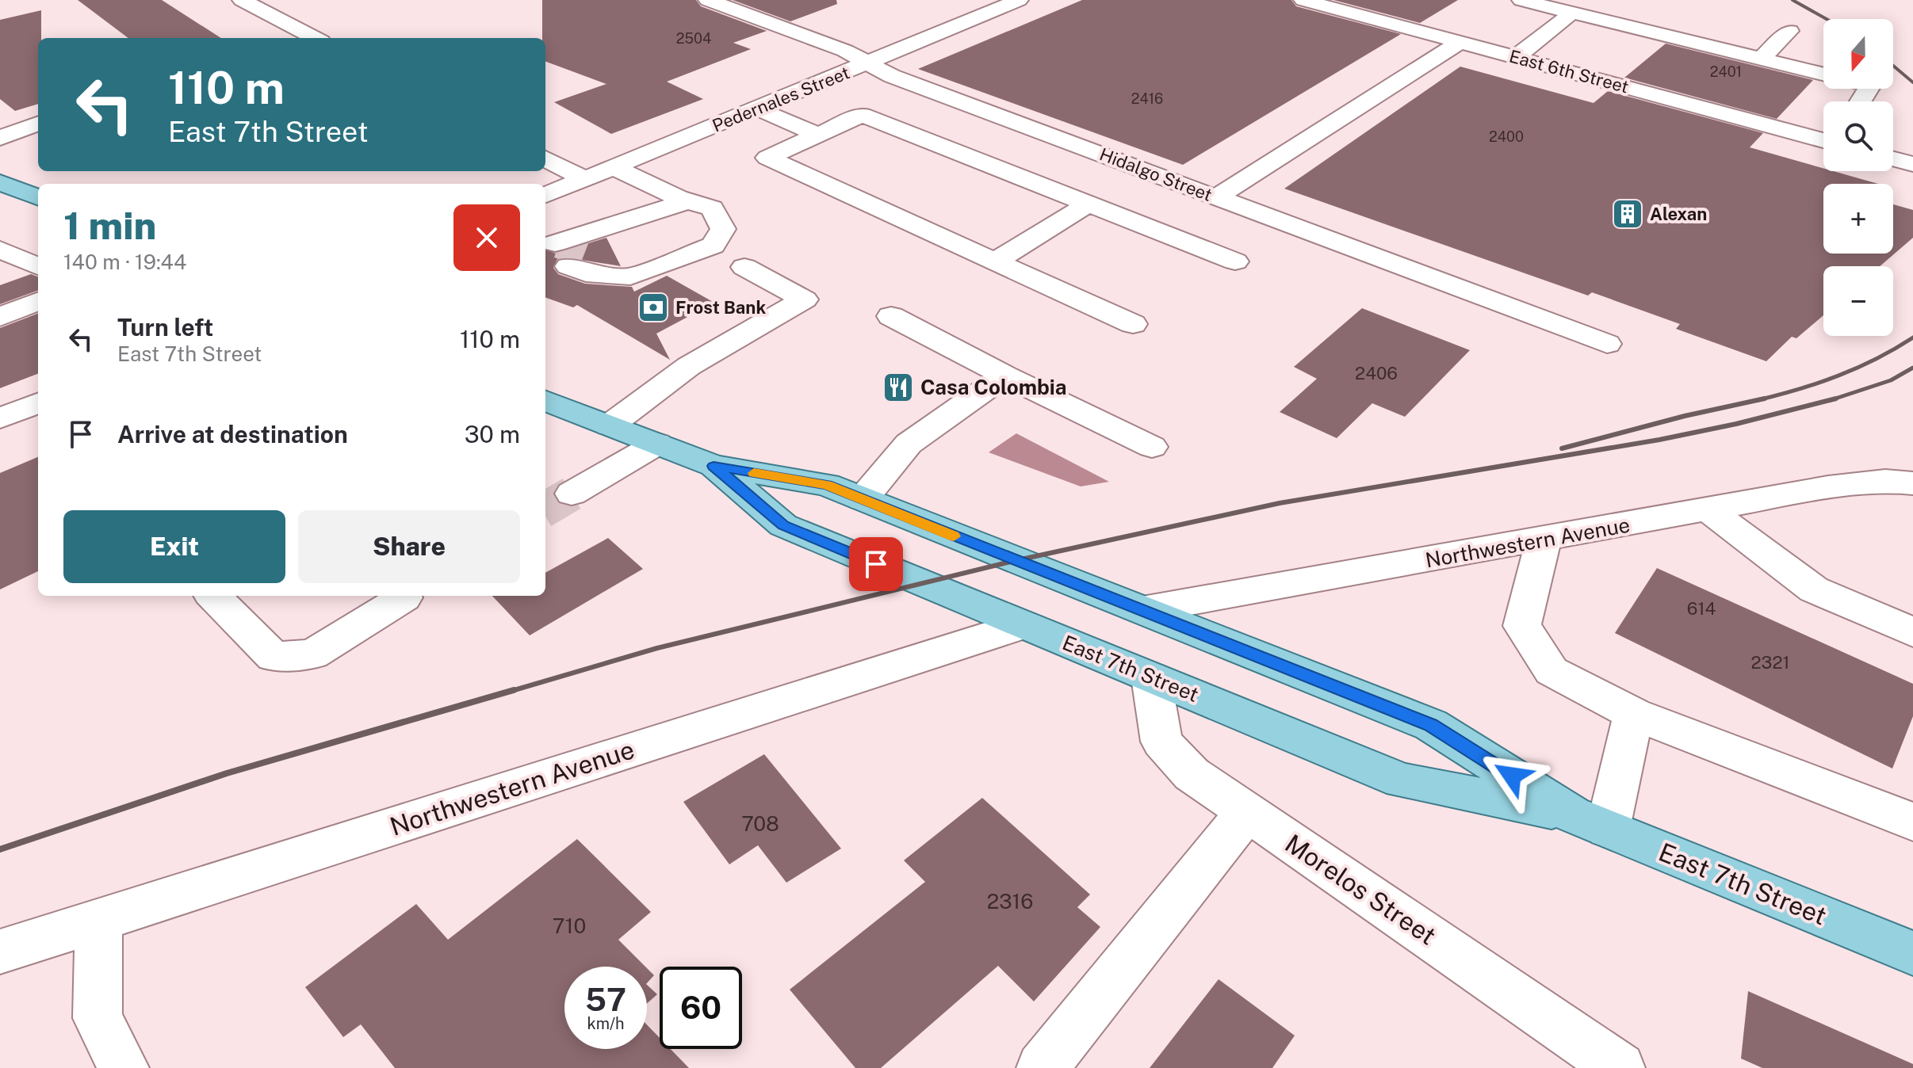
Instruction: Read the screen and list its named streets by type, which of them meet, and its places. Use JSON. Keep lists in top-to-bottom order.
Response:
{
  "streets": {
    "main road": ["East 7th Street"],
    "street": [
      "East 6th Street",
      "Pedernales Street",
      "Hidalgo Street",
      "Northwestern Avenue",
      "Morelos Street"
    ]
  },
  "crossings": [
    ["Pedernales Street", "Hidalgo Street"],
    ["Northwestern Avenue", "East 7th Street"],
    ["East 7th Street", "Morelos Street"]
  ],
  "places": {
    "building": ["Alexan"],
    "bank": ["Frost Bank"],
    "restaurant": ["Casa Colombia"]
  },
  "house_numbers": [
    "2504",
    "2401",
    "2416",
    "2400",
    "2406",
    "614",
    "2321",
    "708",
    "2316",
    "710"
  ],
  "north": "bottom",
  "page": {
    "map_buttons": ["+", "−"],
    "turn": ["110 m", "East 7th Street"],
    "heading": ["1 min", "140 m · 19:44"],
    "list": [
      {
        "name": "Turn left",
        "note": "East 7th Street",
        "value": "110 m"
      },
      {
        "name": "Arrive at destination",
        "value": "30 m"
      }
    ],
    "buttons": ["Exit", "Share"],
    "speed": "57 km/h",
    "limit": "60"
  }
}
